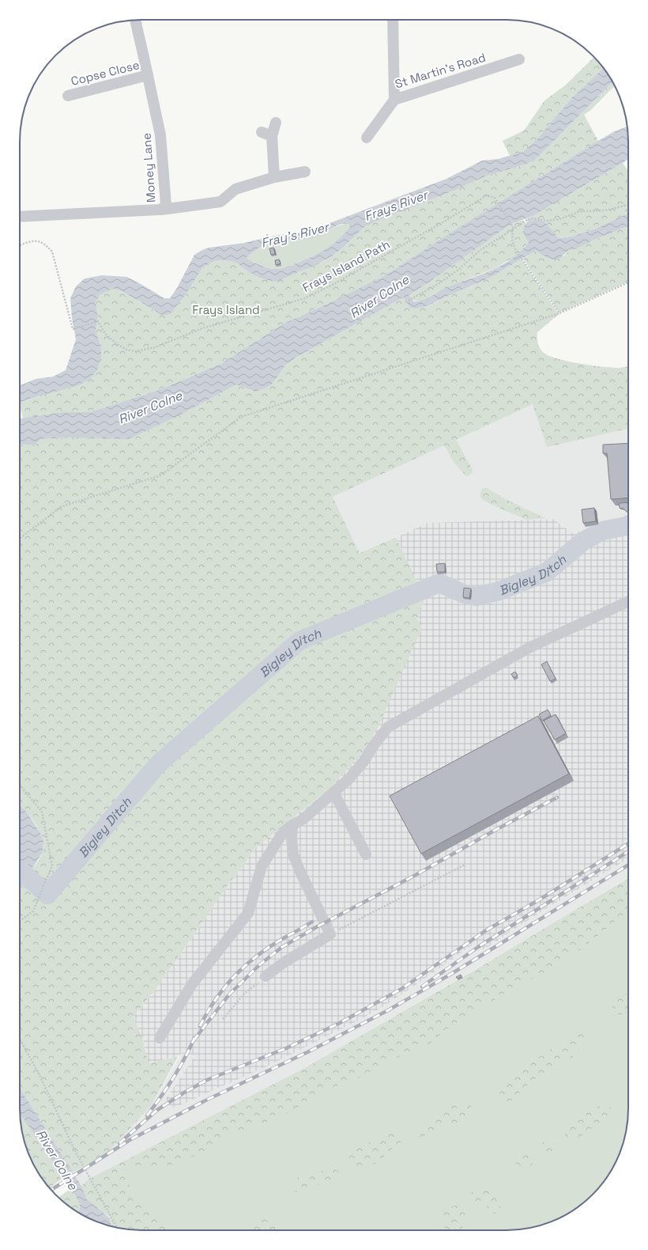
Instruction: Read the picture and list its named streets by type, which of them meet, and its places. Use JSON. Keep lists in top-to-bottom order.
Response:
{
  "streets": {
    "street": ["St Martin's Road", "Copse Close", "Money Lane"],
    "path": ["Frays Island Path"]
  },
  "crossings": [
    ["Copse Close", "Money Lane"]
  ],
  "water": [
    "Frays River",
    "Fray's River",
    "River Colne",
    "Bigley Ditch"
  ],
  "parks": ["Frays Island"]
}
